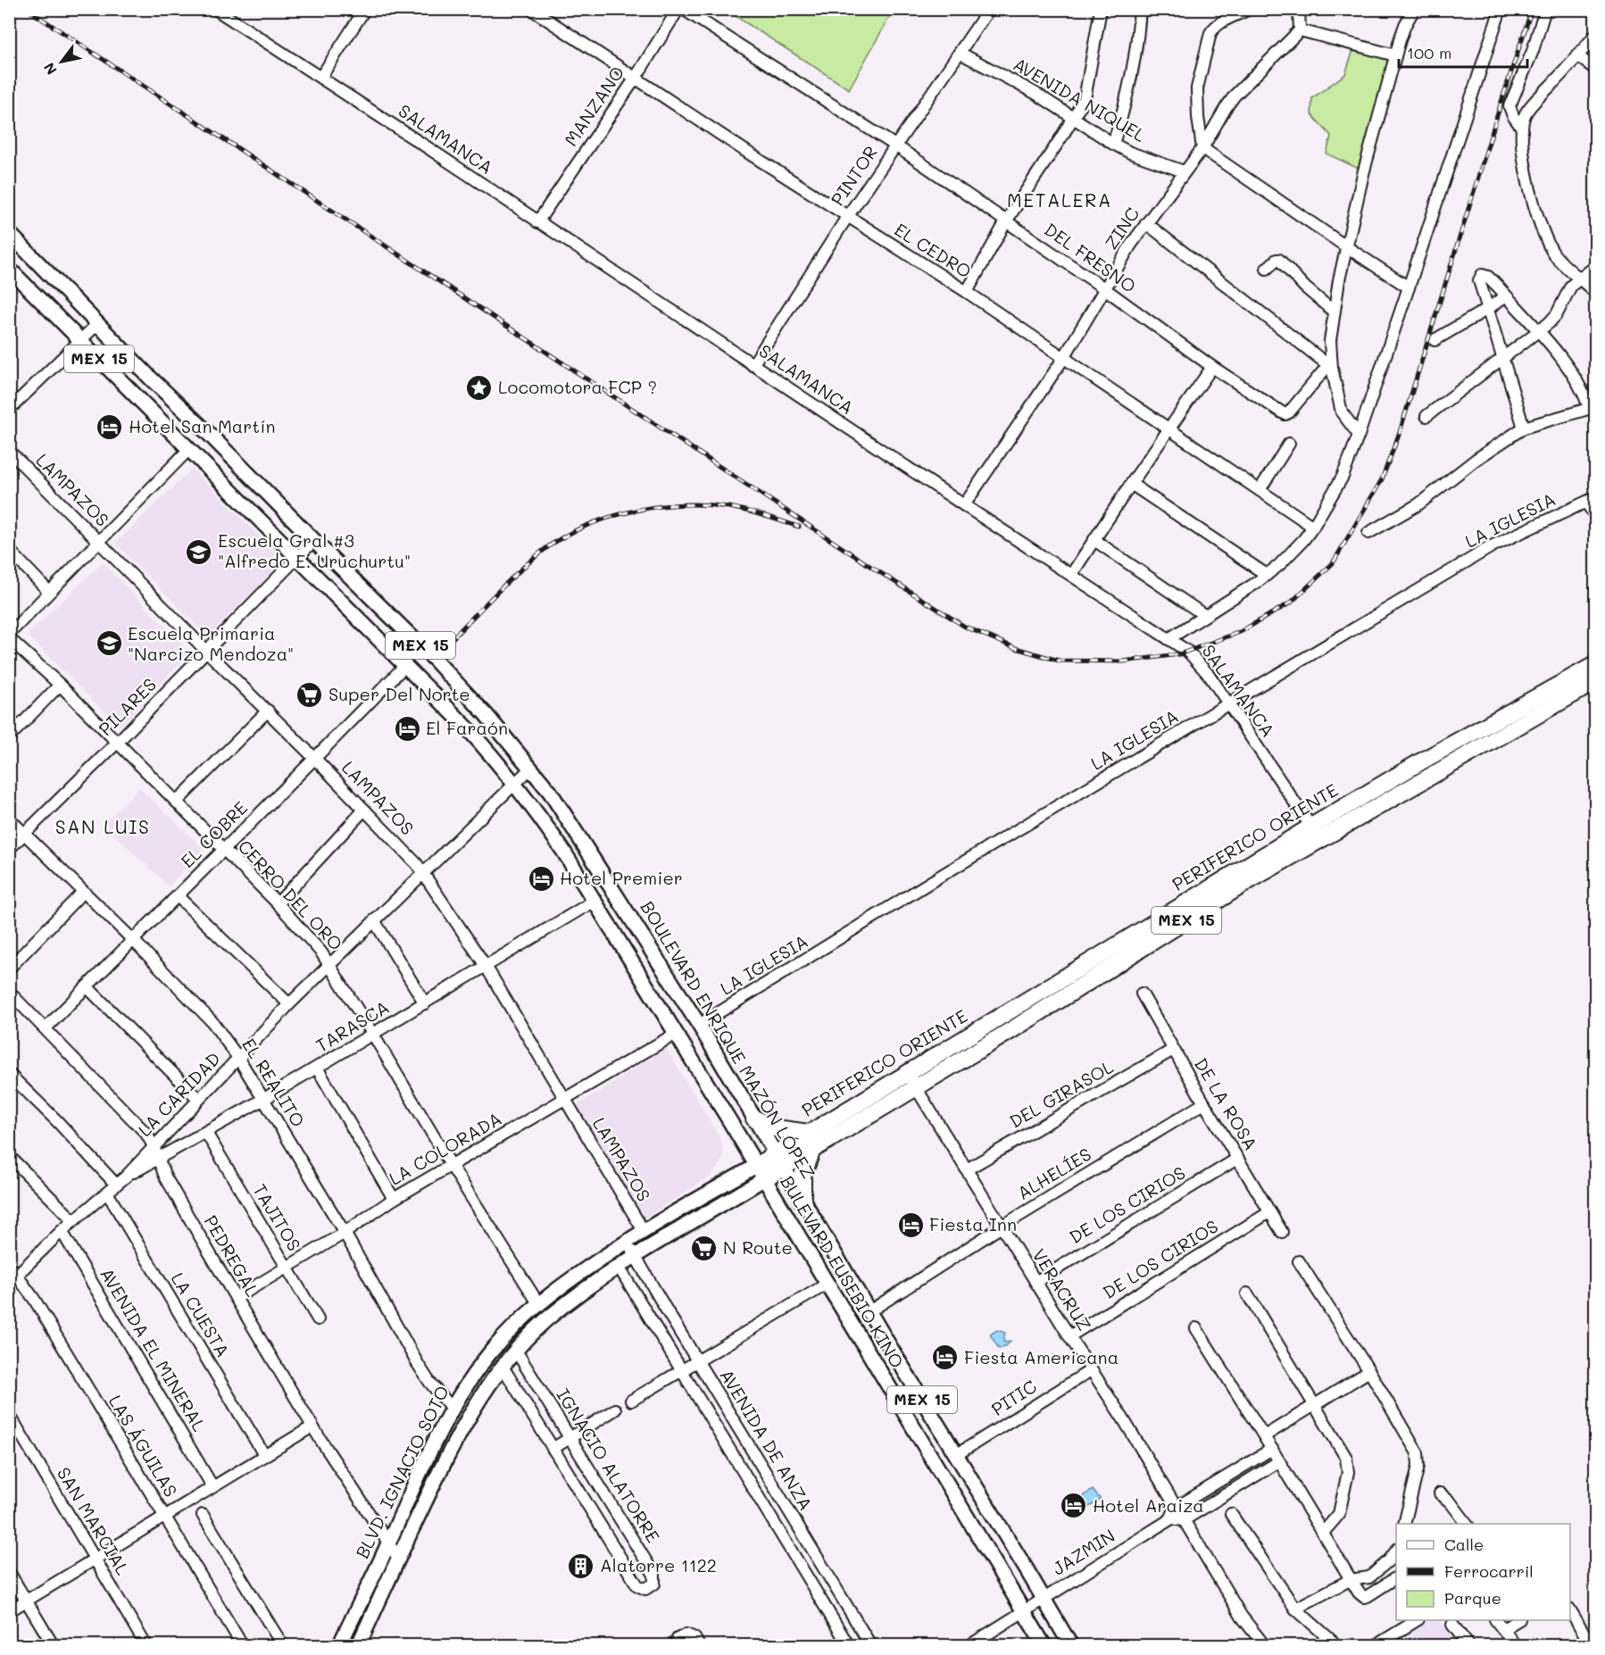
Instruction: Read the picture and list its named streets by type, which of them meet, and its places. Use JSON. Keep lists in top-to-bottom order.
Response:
{
  "streets": {
    "highway": ["MEX 15", "PERIFERICO ORIENTE"],
    "main road": ["BOULEVARD ENRIQUE MAZÓN LÓPEZ", "BULEVARD EUSEBIO KINO", "BLVD. IGNACIO SOTO"],
    "street": [
      "AVENIDA NIQUEL",
      "MANZANO",
      "SALAMANCA",
      "PINTOR",
      "ZINC",
      "EL CEDRO",
      "DEL FRESNO",
      "LAMPAZOS",
      "LA IGLESIA",
      "PILARES",
      "EL COBRE",
      "CERRO DEL ORO",
      "TARASCA",
      "EL REALITO",
      "LA CARIDAD",
      "DEL GIRASOL",
      "DE LA ROSA",
      "LA COLORADA",
      "ALHELÍES",
      "DE LOS CIRIOS",
      "TAJITOS",
      "PEDREGAL",
      "VERACRUZ",
      "LA CUESTA",
      "AVENIDA EL MINERAL",
      "PITIC",
      "AVENIDA DE ANZA",
      "LAS ÁGUILAS",
      "IGNACIO ALATORRE",
      "SAN MARCIAL",
      "JAZMIN"
    ]
  },
  "crossings": [
    ["AVENIDA NIQUEL", "PINTOR"],
    ["AVENIDA NIQUEL", "ZINC"],
    ["MANZANO", "SALAMANCA"],
    ["MANZANO", "EL CEDRO"],
    ["SALAMANCA", "PINTOR"],
    ["SALAMANCA", "ZINC"],
    ["SALAMANCA", "LA IGLESIA"],
    ["SALAMANCA", "PERIFERICO ORIENTE"],
    ["PINTOR", "EL CEDRO"],
    ["PINTOR", "DEL FRESNO"],
    ["ZINC", "EL CEDRO"],
    ["ZINC", "DEL FRESNO"],
    ["MEX 15", "PILARES"],
    ["MEX 15", "EL COBRE"],
    ["MEX 15", "TARASCA"],
    ["MEX 15", "LA CARIDAD"],
    ["MEX 15", "LA COLORADA"],
    ["MEX 15", "BULEVARD EUSEBIO KINO"],
    ["MEX 15", "BLVD. IGNACIO SOTO"],
    ["LAMPAZOS", "PILARES"],
    ["LAMPAZOS", "EL COBRE"],
    ["LAMPAZOS", "TARASCA"],
    ["LAMPAZOS", "LA CARIDAD"],
    ["LAMPAZOS", "LA COLORADA"],
    ["LAMPAZOS", "BLVD. IGNACIO SOTO"],
    ["LA IGLESIA", "BOULEVARD ENRIQUE MAZÓN LÓPEZ"],
    ["PILARES", "CERRO DEL ORO"],
    ["PILARES", "BOULEVARD ENRIQUE MAZÓN LÓPEZ"],
    ["PILARES", "EL REALITO"],
    ["EL COBRE", "CERRO DEL ORO"],
    ["EL COBRE", "EL REALITO"],
    ["EL COBRE", "PEDREGAL"],
    ["PERIFERICO ORIENTE", "BOULEVARD ENRIQUE MAZÓN LÓPEZ"],
    ["PERIFERICO ORIENTE", "VERACRUZ"],
    ["CERRO DEL ORO", "TARASCA"],
    ["CERRO DEL ORO", "LA CARIDAD"],
    ["CERRO DEL ORO", "LA COLORADA"],
    ["CERRO DEL ORO", "BLVD. IGNACIO SOTO"],
    ["TARASCA", "EL REALITO"],
    ["TARASCA", "LA CARIDAD"],
    ["TARASCA", "TAJITOS"],
    ["TARASCA", "PEDREGAL"],
    ["BOULEVARD ENRIQUE MAZÓN LÓPEZ", "LA CARIDAD"],
    ["BOULEVARD ENRIQUE MAZÓN LÓPEZ", "ALHELÍES"],
    ["BOULEVARD ENRIQUE MAZÓN LÓPEZ", "PITIC"],
    ["BOULEVARD ENRIQUE MAZÓN LÓPEZ", "JAZMIN"],
    ["EL REALITO", "LA CARIDAD"],
    ["EL REALITO", "LA COLORADA"],
    ["EL REALITO", "BLVD. IGNACIO SOTO"],
    ["LA CARIDAD", "PEDREGAL"],
    ["LA CARIDAD", "LA CUESTA"],
    ["LA CARIDAD", "AVENIDA EL MINERAL"],
    ["LA CARIDAD", "LAS ÁGUILAS"],
    ["DEL GIRASOL", "DE LA ROSA"],
    ["DEL GIRASOL", "VERACRUZ"],
    ["DE LA ROSA", "ALHELÍES"],
    ["DE LA ROSA", "DE LOS CIRIOS"],
    ["LA COLORADA", "TAJITOS"],
    ["LA COLORADA", "PEDREGAL"],
    ["ALHELÍES", "VERACRUZ"],
    ["DE LOS CIRIOS", "VERACRUZ"],
    ["PEDREGAL", "BLVD. IGNACIO SOTO"],
    ["BULEVARD EUSEBIO KINO", "BLVD. IGNACIO SOTO"],
    ["BULEVARD EUSEBIO KINO", "JAZMIN"],
    ["VERACRUZ", "PITIC"],
    ["AVENIDA DE ANZA", "BLVD. IGNACIO SOTO"],
    ["IGNACIO ALATORRE", "BLVD. IGNACIO SOTO"]
  ],
  "districts": ["METALERA", "SAN LUIS"],
  "places": {
    "place": ["Locomotora FCP ?"],
    "hotel": [
      "Hotel San Martín",
      "El Faraón",
      "Hotel Premier",
      "Fiesta Inn",
      "Fiesta Americana",
      "Hotel Araiza"
    ],
    "school or university": ["Escuela Gral #3 \"Alfredo E. Uruchurtu\"", "Escuela Primaria \"Narcizo Mendoza\""],
    "supermarket": ["Super Del Norte", "N Route"],
    "building": ["Alatorre 1122"]
  },
  "legend": ["Calle", "Ferrocarril", "Parque"],
  "scale_bar": "100 m",
  "north": "bottom left"
}
